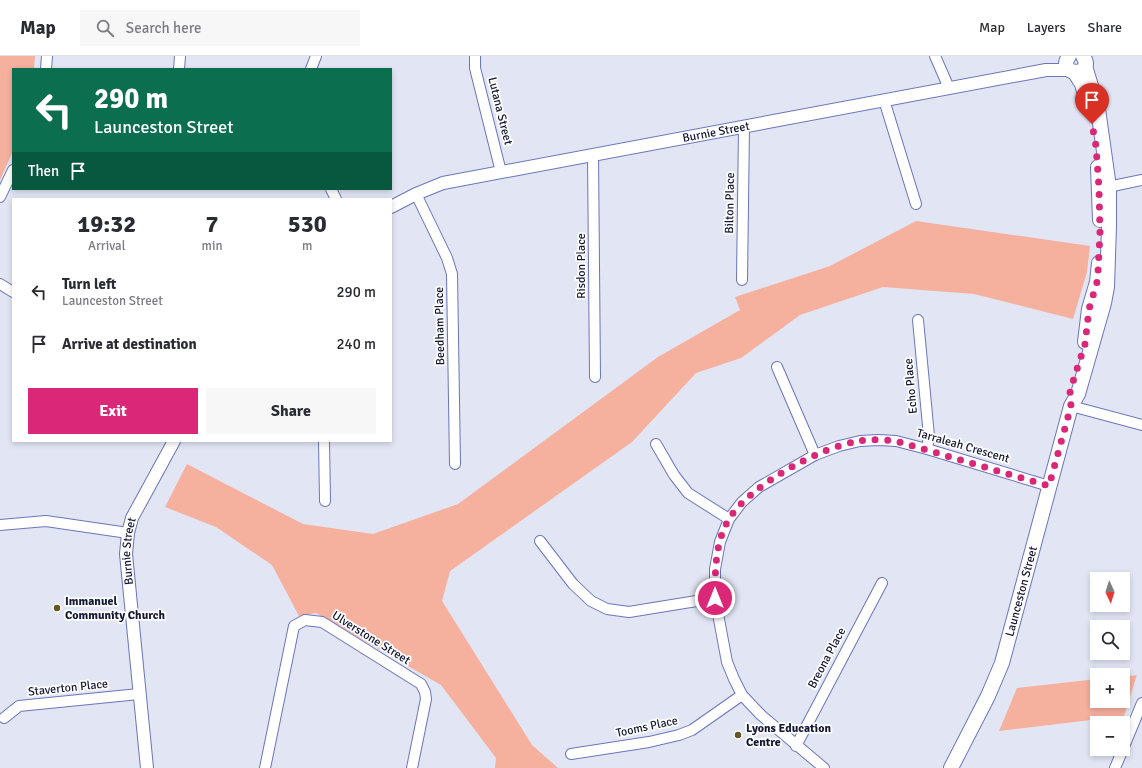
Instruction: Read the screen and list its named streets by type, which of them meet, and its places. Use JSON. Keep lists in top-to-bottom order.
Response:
{
  "streets": {
    "main road": ["Launceston Street"],
    "street": [
      "Lutana Street",
      "Burnie Street",
      "Bilton Place",
      "Risdon Place",
      "Beedham Place",
      "Echo Place",
      "Tarraleah Crescent",
      "Ulverstone Street",
      "Breona Place",
      "Staverton Place",
      "Tooms Place"
    ]
  },
  "crossings": [
    ["Lutana Street", "Burnie Street"],
    ["Burnie Street", "Bilton Place"],
    ["Burnie Street", "Risdon Place"],
    ["Burnie Street", "Beedham Place"],
    ["Burnie Street", "Launceston Street"],
    ["Burnie Street", "Staverton Place"],
    ["Echo Place", "Tarraleah Crescent"],
    ["Tarraleah Crescent", "Launceston Street"],
    ["Tarraleah Crescent", "Breona Place"],
    ["Tarraleah Crescent", "Tooms Place"]
  ],
  "places": ["Immanuel Community Church", "Lyons Education Centre"],
  "north": "bottom",
  "page": {
    "header": "Map",
    "search": "Search here",
    "nav": ["Map", "Layers", "Share"],
    "turn": ["290 m", "Launceston Street"],
    "then": "Then",
    "eta": [
      "19:32",
      "Arrival",
      "7",
      "min",
      "530",
      "m"
    ],
    "list": [
      {
        "name": "Turn left",
        "note": "Launceston Street",
        "value": "290 m"
      },
      {
        "name": "Arrive at destination",
        "value": "240 m"
      }
    ],
    "buttons": ["Exit", "Share"],
    "map_buttons": ["+", "−"]
  }
}
